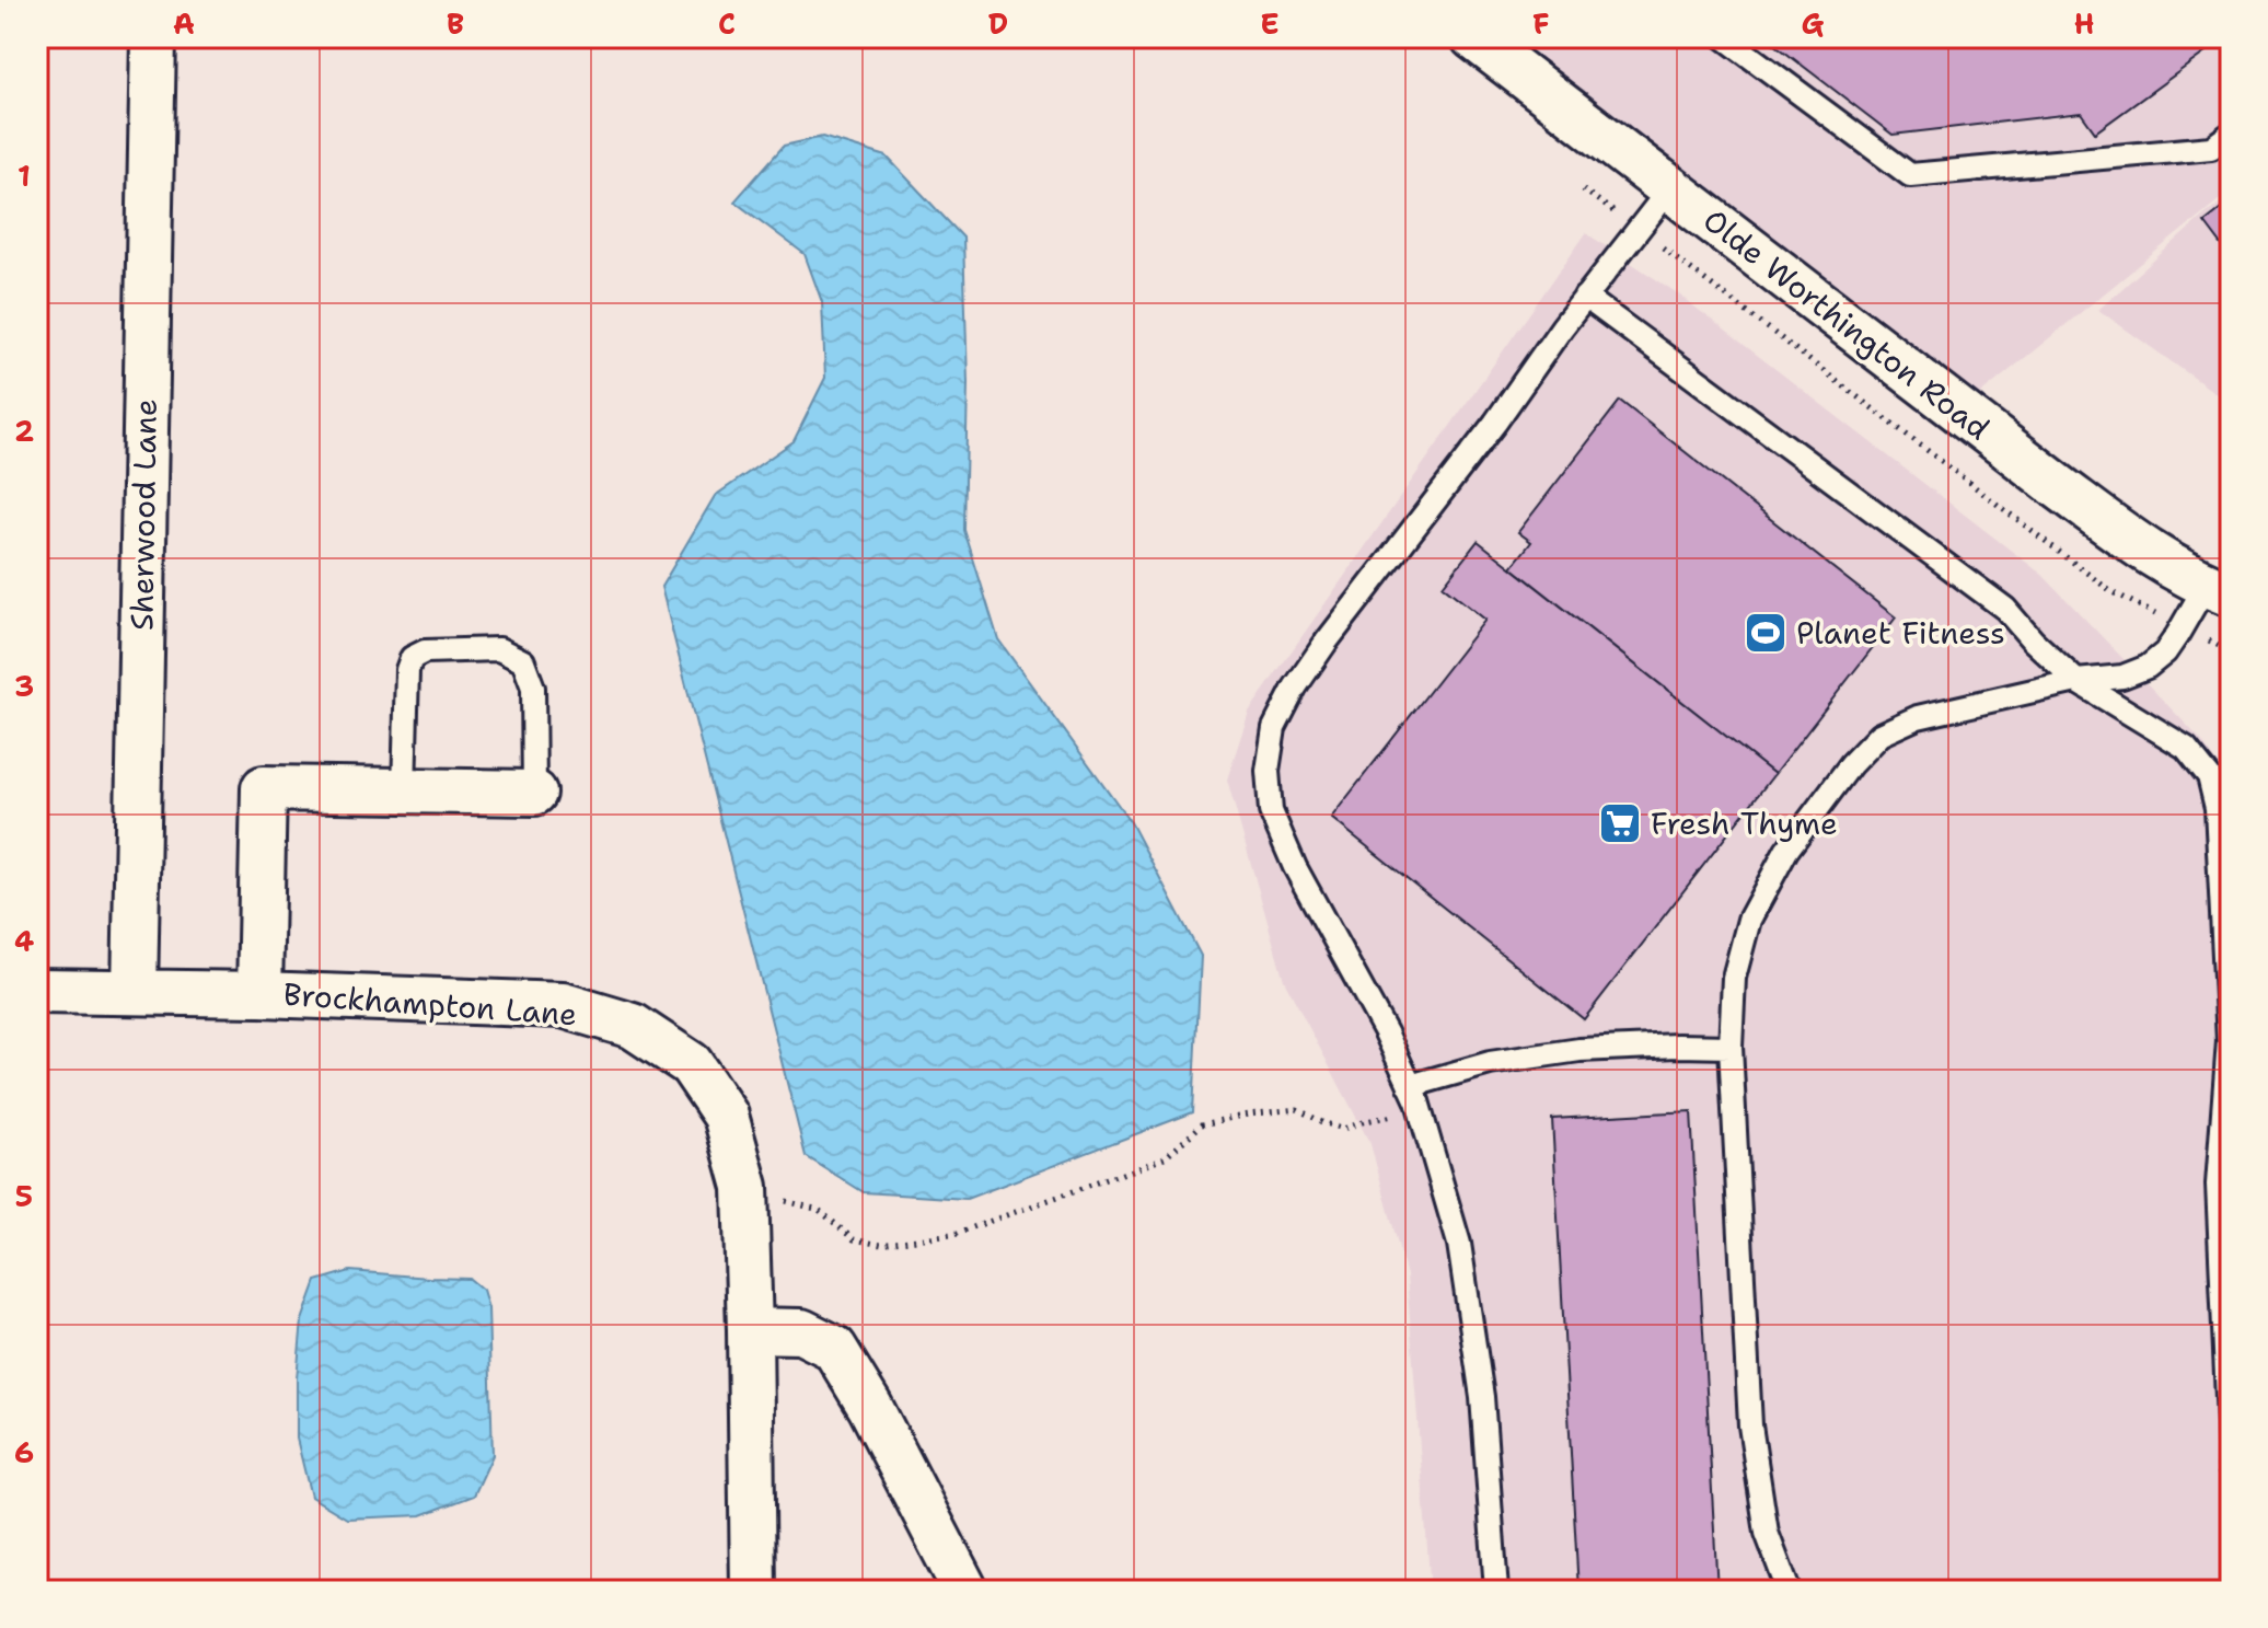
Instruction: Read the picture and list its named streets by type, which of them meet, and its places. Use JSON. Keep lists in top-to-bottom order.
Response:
{
  "streets": {
    "street": ["Olde Worthington Road", "Sherwood Lane", "Brockhampton Lane"]
  },
  "crossings": [
    ["Sherwood Lane", "Brockhampton Lane"]
  ],
  "places": {
    "sports": ["Planet Fitness"],
    "supermarket": ["Fresh Thyme"]
  },
  "grid": {
    "columns": [
      "A",
      "B",
      "C",
      "D",
      "E",
      "F",
      "G",
      "H"
    ],
    "rows": [
      "1",
      "2",
      "3",
      "4",
      "5",
      "6"
    ]
  }
}
